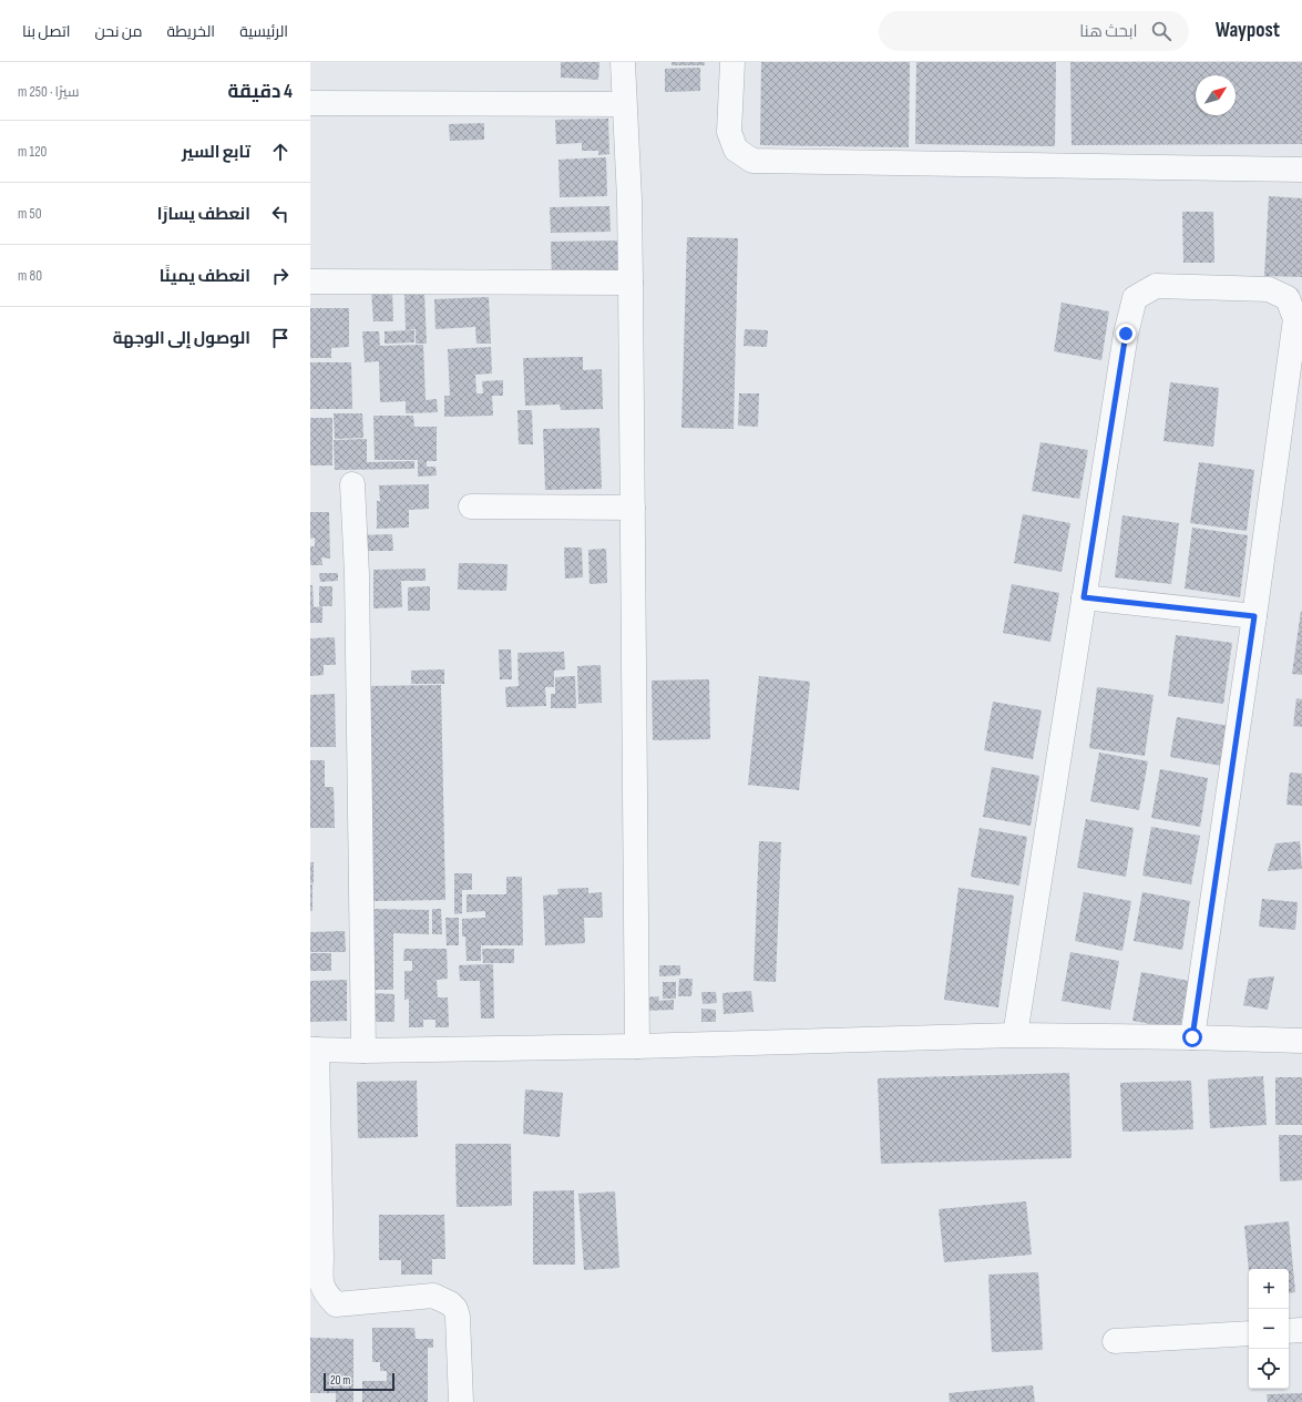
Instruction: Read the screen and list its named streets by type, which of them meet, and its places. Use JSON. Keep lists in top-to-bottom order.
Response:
{
  "scale_bar": "20 m",
  "north": "top right",
  "page": {
    "header": "Waypost",
    "search": "ابحث هنا",
    "nav": [
      "الرئيسية",
      "الخريطة",
      "من نحن",
      "اتصل بنا"
    ],
    "heading": ["4 دقيقة", "سيرًا · 250 m"],
    "list": [
      ["تابع السير", "120 m"],
      ["انعطف يسارًا", "50 m"],
      ["انعطف يمينًا", "80 m"],
      "الوصول إلى الوجهة"
    ],
    "map_buttons": ["+", "−"],
    "scale": "20 m"
  }
}
